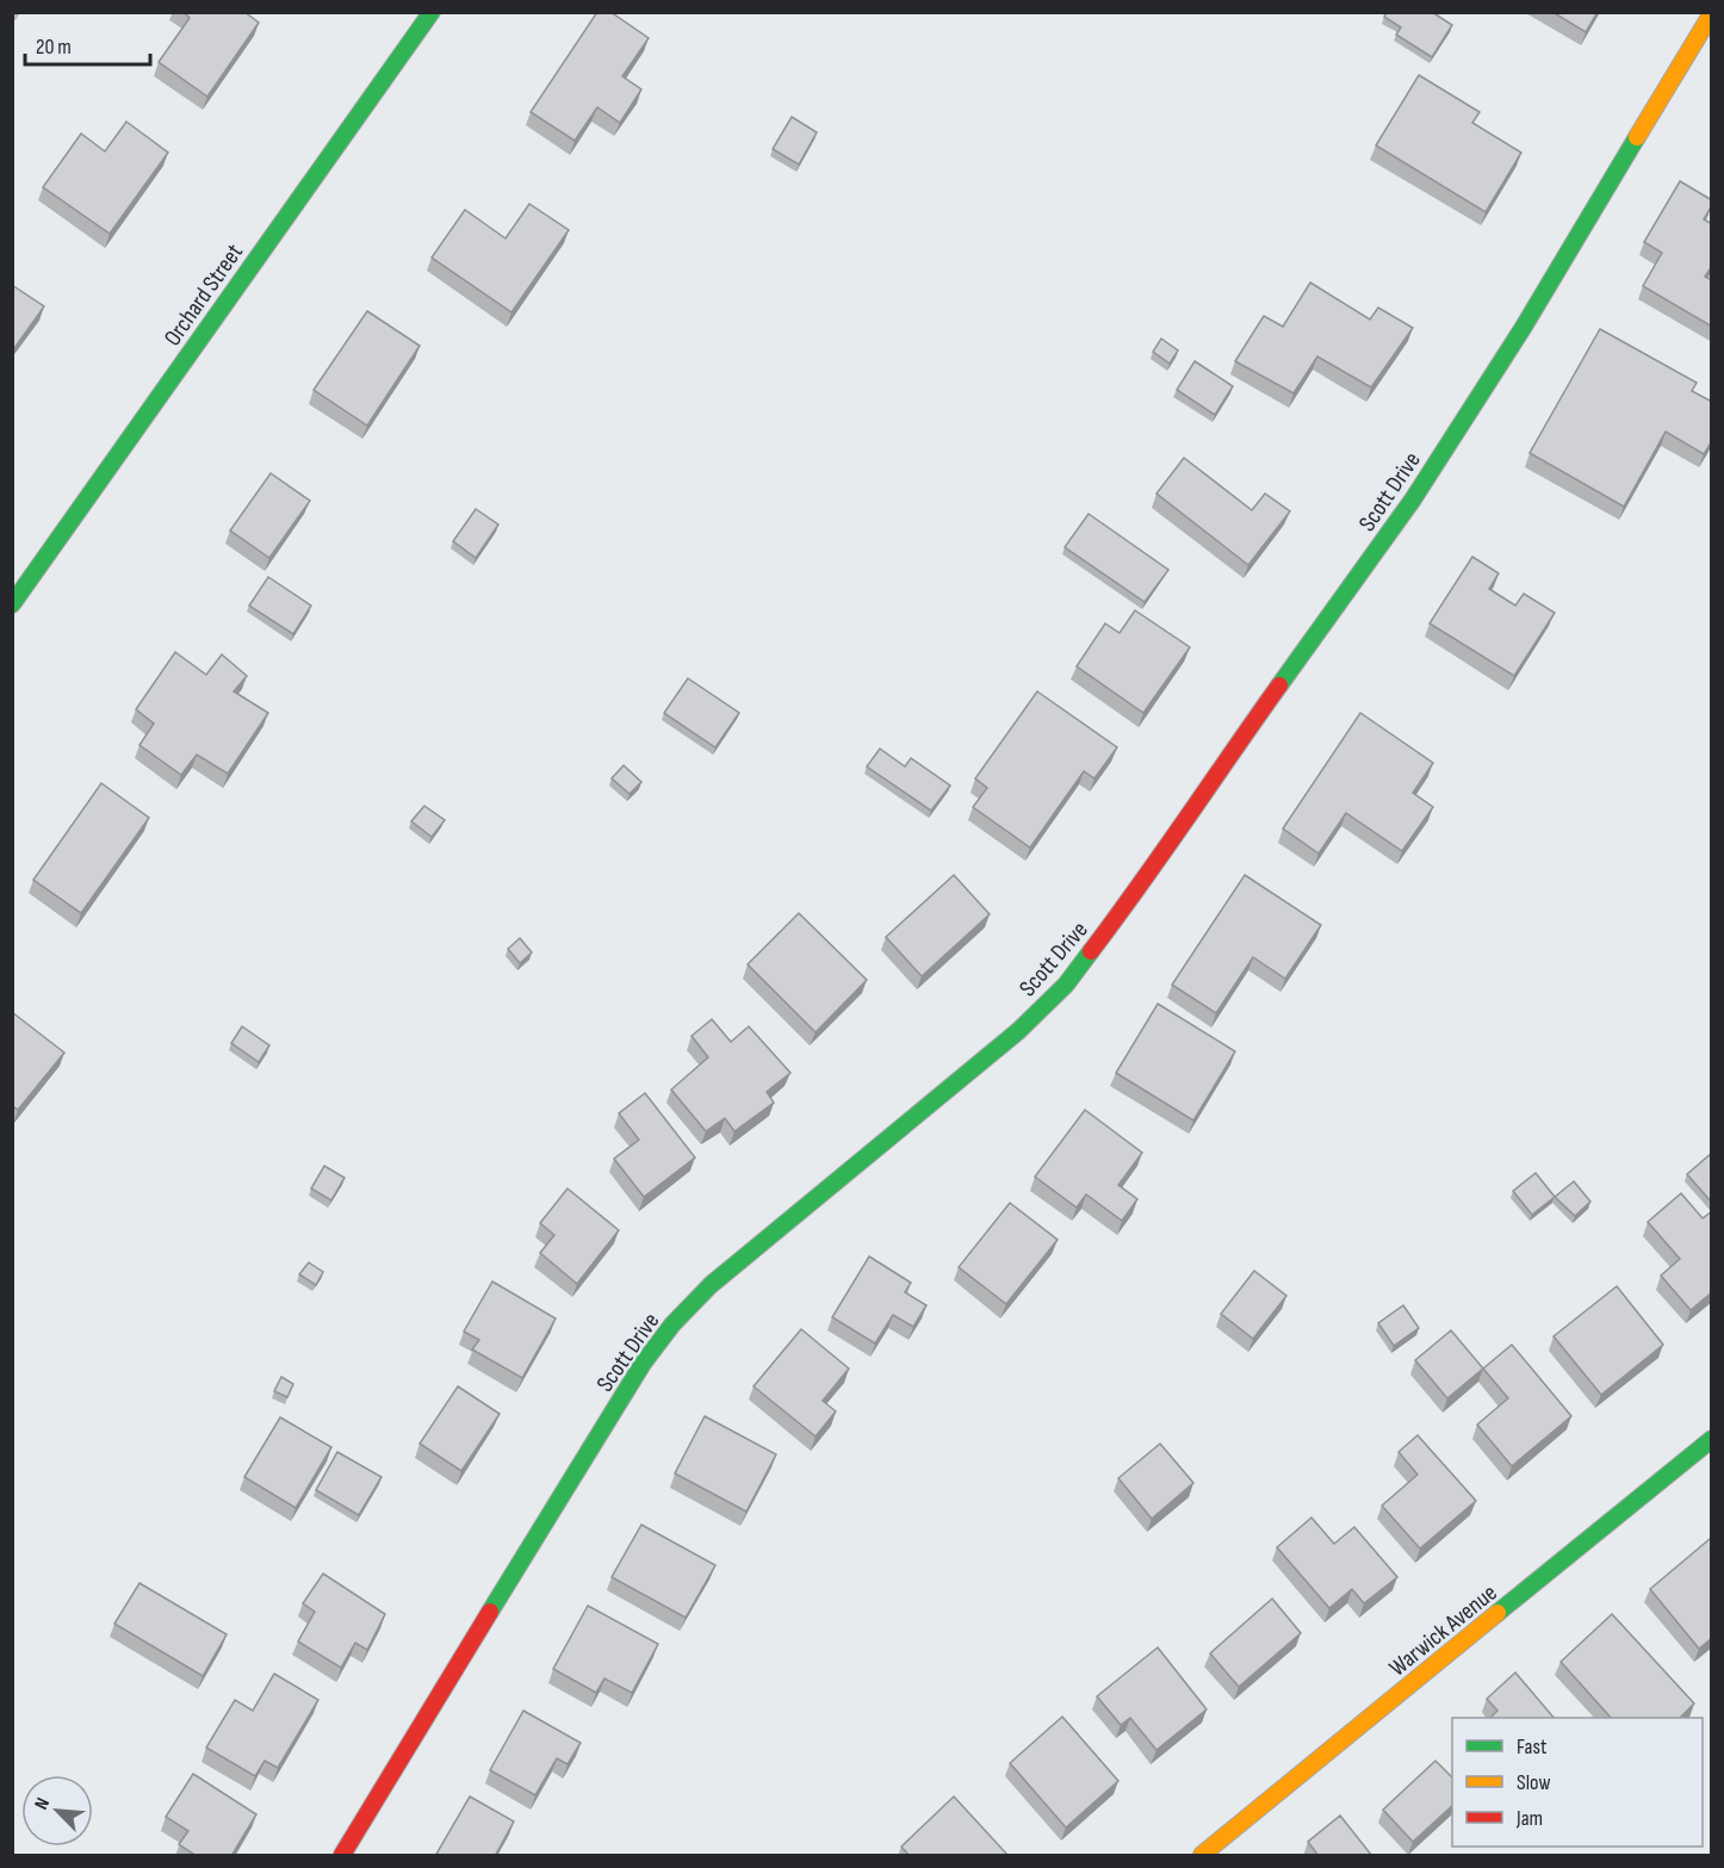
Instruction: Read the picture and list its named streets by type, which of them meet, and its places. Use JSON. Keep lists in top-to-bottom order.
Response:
{
  "streets": {
    "street": ["Orchard Street", "Scott Drive", "Warwick Avenue"]
  },
  "legend": ["Fast", "Slow", "Jam"],
  "scale_bar": "20 m",
  "north": "top left"
}
